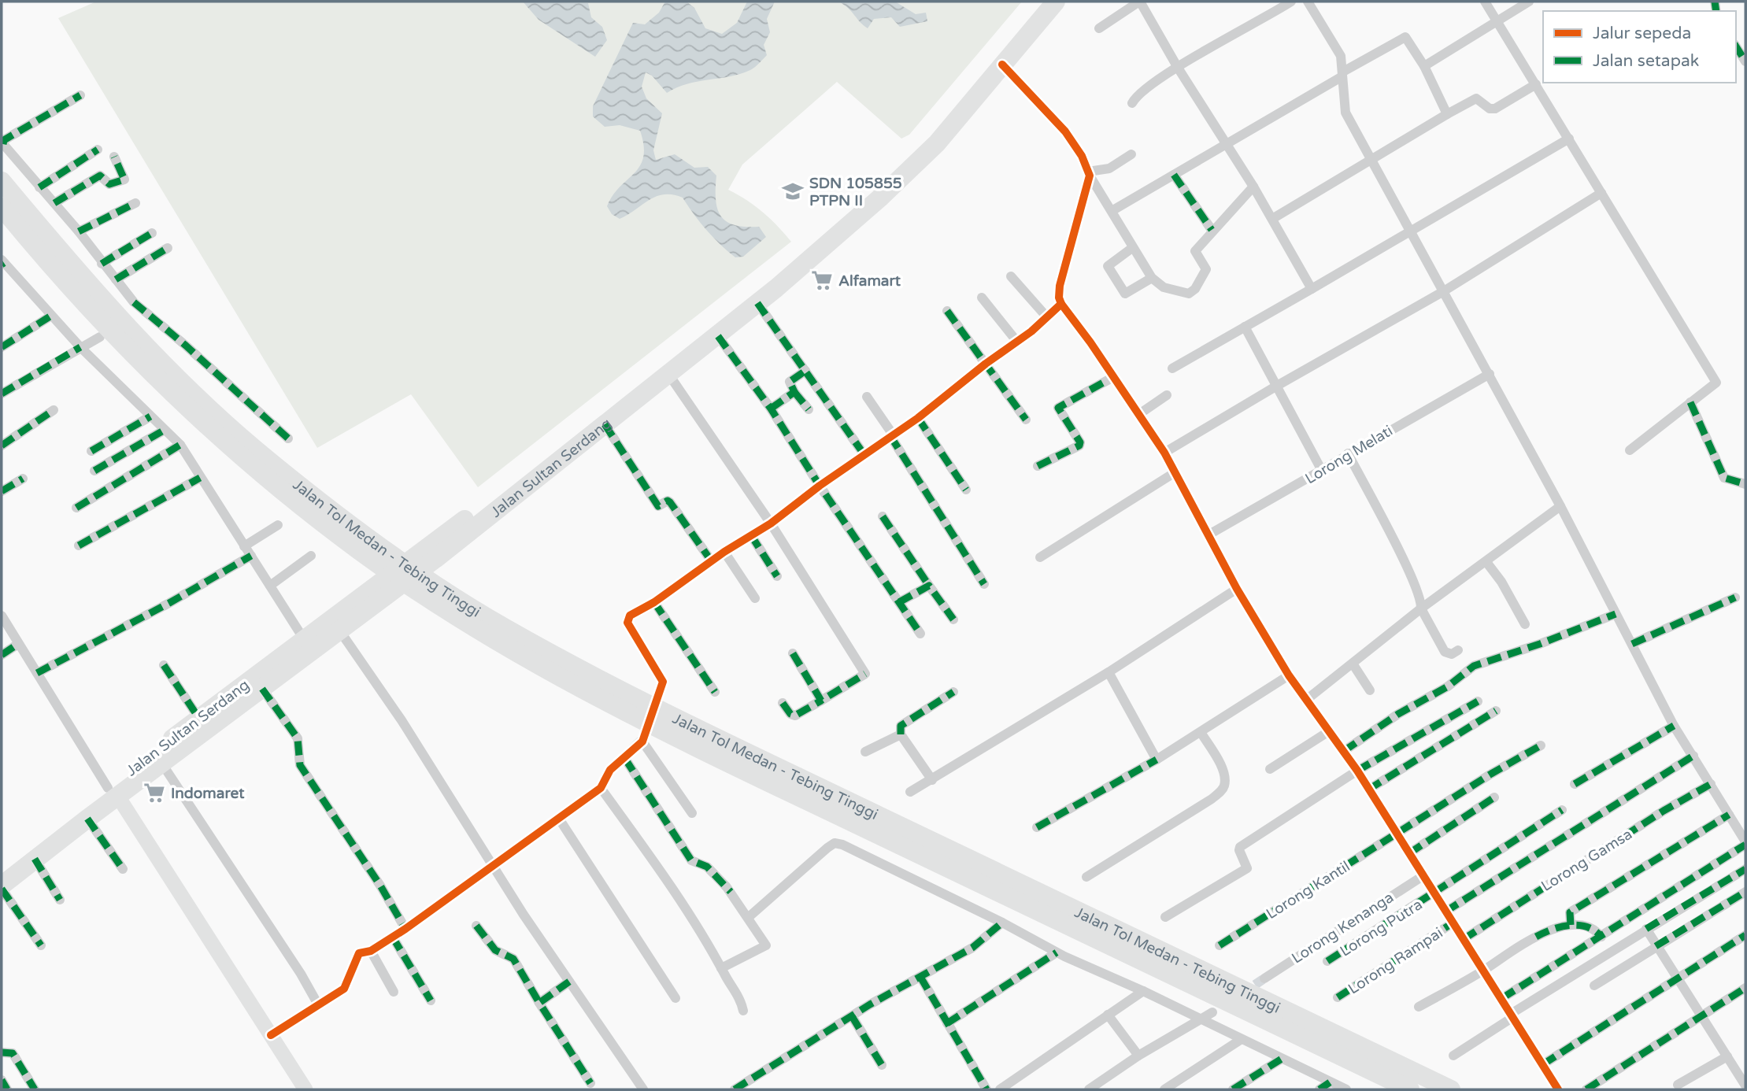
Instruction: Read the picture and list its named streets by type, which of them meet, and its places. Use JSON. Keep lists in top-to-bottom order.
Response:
{
  "streets": {
    "highway": ["Jalan Sultan Serdang", "Jalan Tol Medan - Tebing Tinggi"],
    "street": [
      "Lorong Melati",
      "Lorong Gamsa",
      "Lorong Kantil",
      "Lorong Kenanga",
      "Lorong Putra",
      "Lorong Rampai"
    ]
  },
  "places": {
    "school or university": ["SDN 105855 PTPN II"],
    "supermarket": ["Alfamart", "Indomaret"]
  },
  "legend": ["Jalur sepeda", "Jalan setapak"]
}
